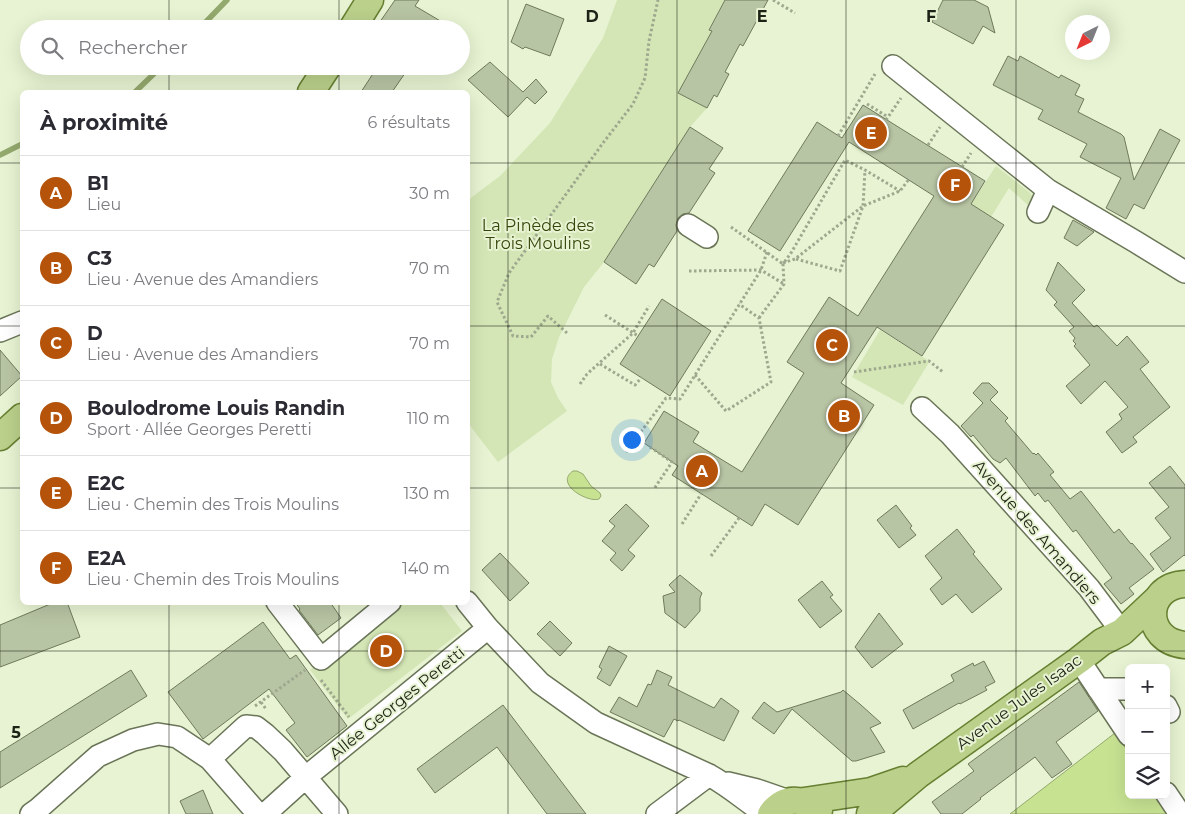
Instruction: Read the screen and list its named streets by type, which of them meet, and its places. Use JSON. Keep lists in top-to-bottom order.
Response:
{
  "streets": {
    "main road": ["Avenue Jules Isaac"],
    "street": ["Avenue des Amandiers", "Allée Georges Peretti"]
  },
  "crossings": [
    ["Avenue des Amandiers", "Avenue Jules Isaac"]
  ],
  "parks": ["La Pinède des Trois Moulins"],
  "north": "bottom left",
  "page": {
    "search": "Rechercher",
    "heading": ["À proximité", "6 résultats"],
    "pins": [
      "E",
      "F",
      "C",
      "B",
      "A",
      "D"
    ],
    "list": [
      {
        "mark": "A",
        "name": "B1",
        "note": "Lieu",
        "value": "30 m"
      },
      {
        "mark": "B",
        "name": "C3",
        "note": "Lieu · Avenue des Amandiers",
        "value": "70 m"
      },
      {
        "mark": "C",
        "name": "D",
        "note": "Lieu · Avenue des Amandiers",
        "value": "70 m"
      },
      {
        "mark": "D",
        "name": "Boulodrome Louis Randin",
        "note": "Sport · Allée Georges Peretti",
        "value": "110 m"
      },
      {
        "mark": "E",
        "name": "E2C",
        "note": "Lieu · Chemin des Trois Moulins",
        "value": "130 m"
      },
      {
        "mark": "F",
        "name": "E2A",
        "note": "Lieu · Chemin des Trois Moulins",
        "value": "140 m"
      }
    ],
    "map_buttons": ["+", "−"]
  },
  "grid": {
    "columns": ["D", "E", "F"],
    "rows": ["5"]
  }
}
